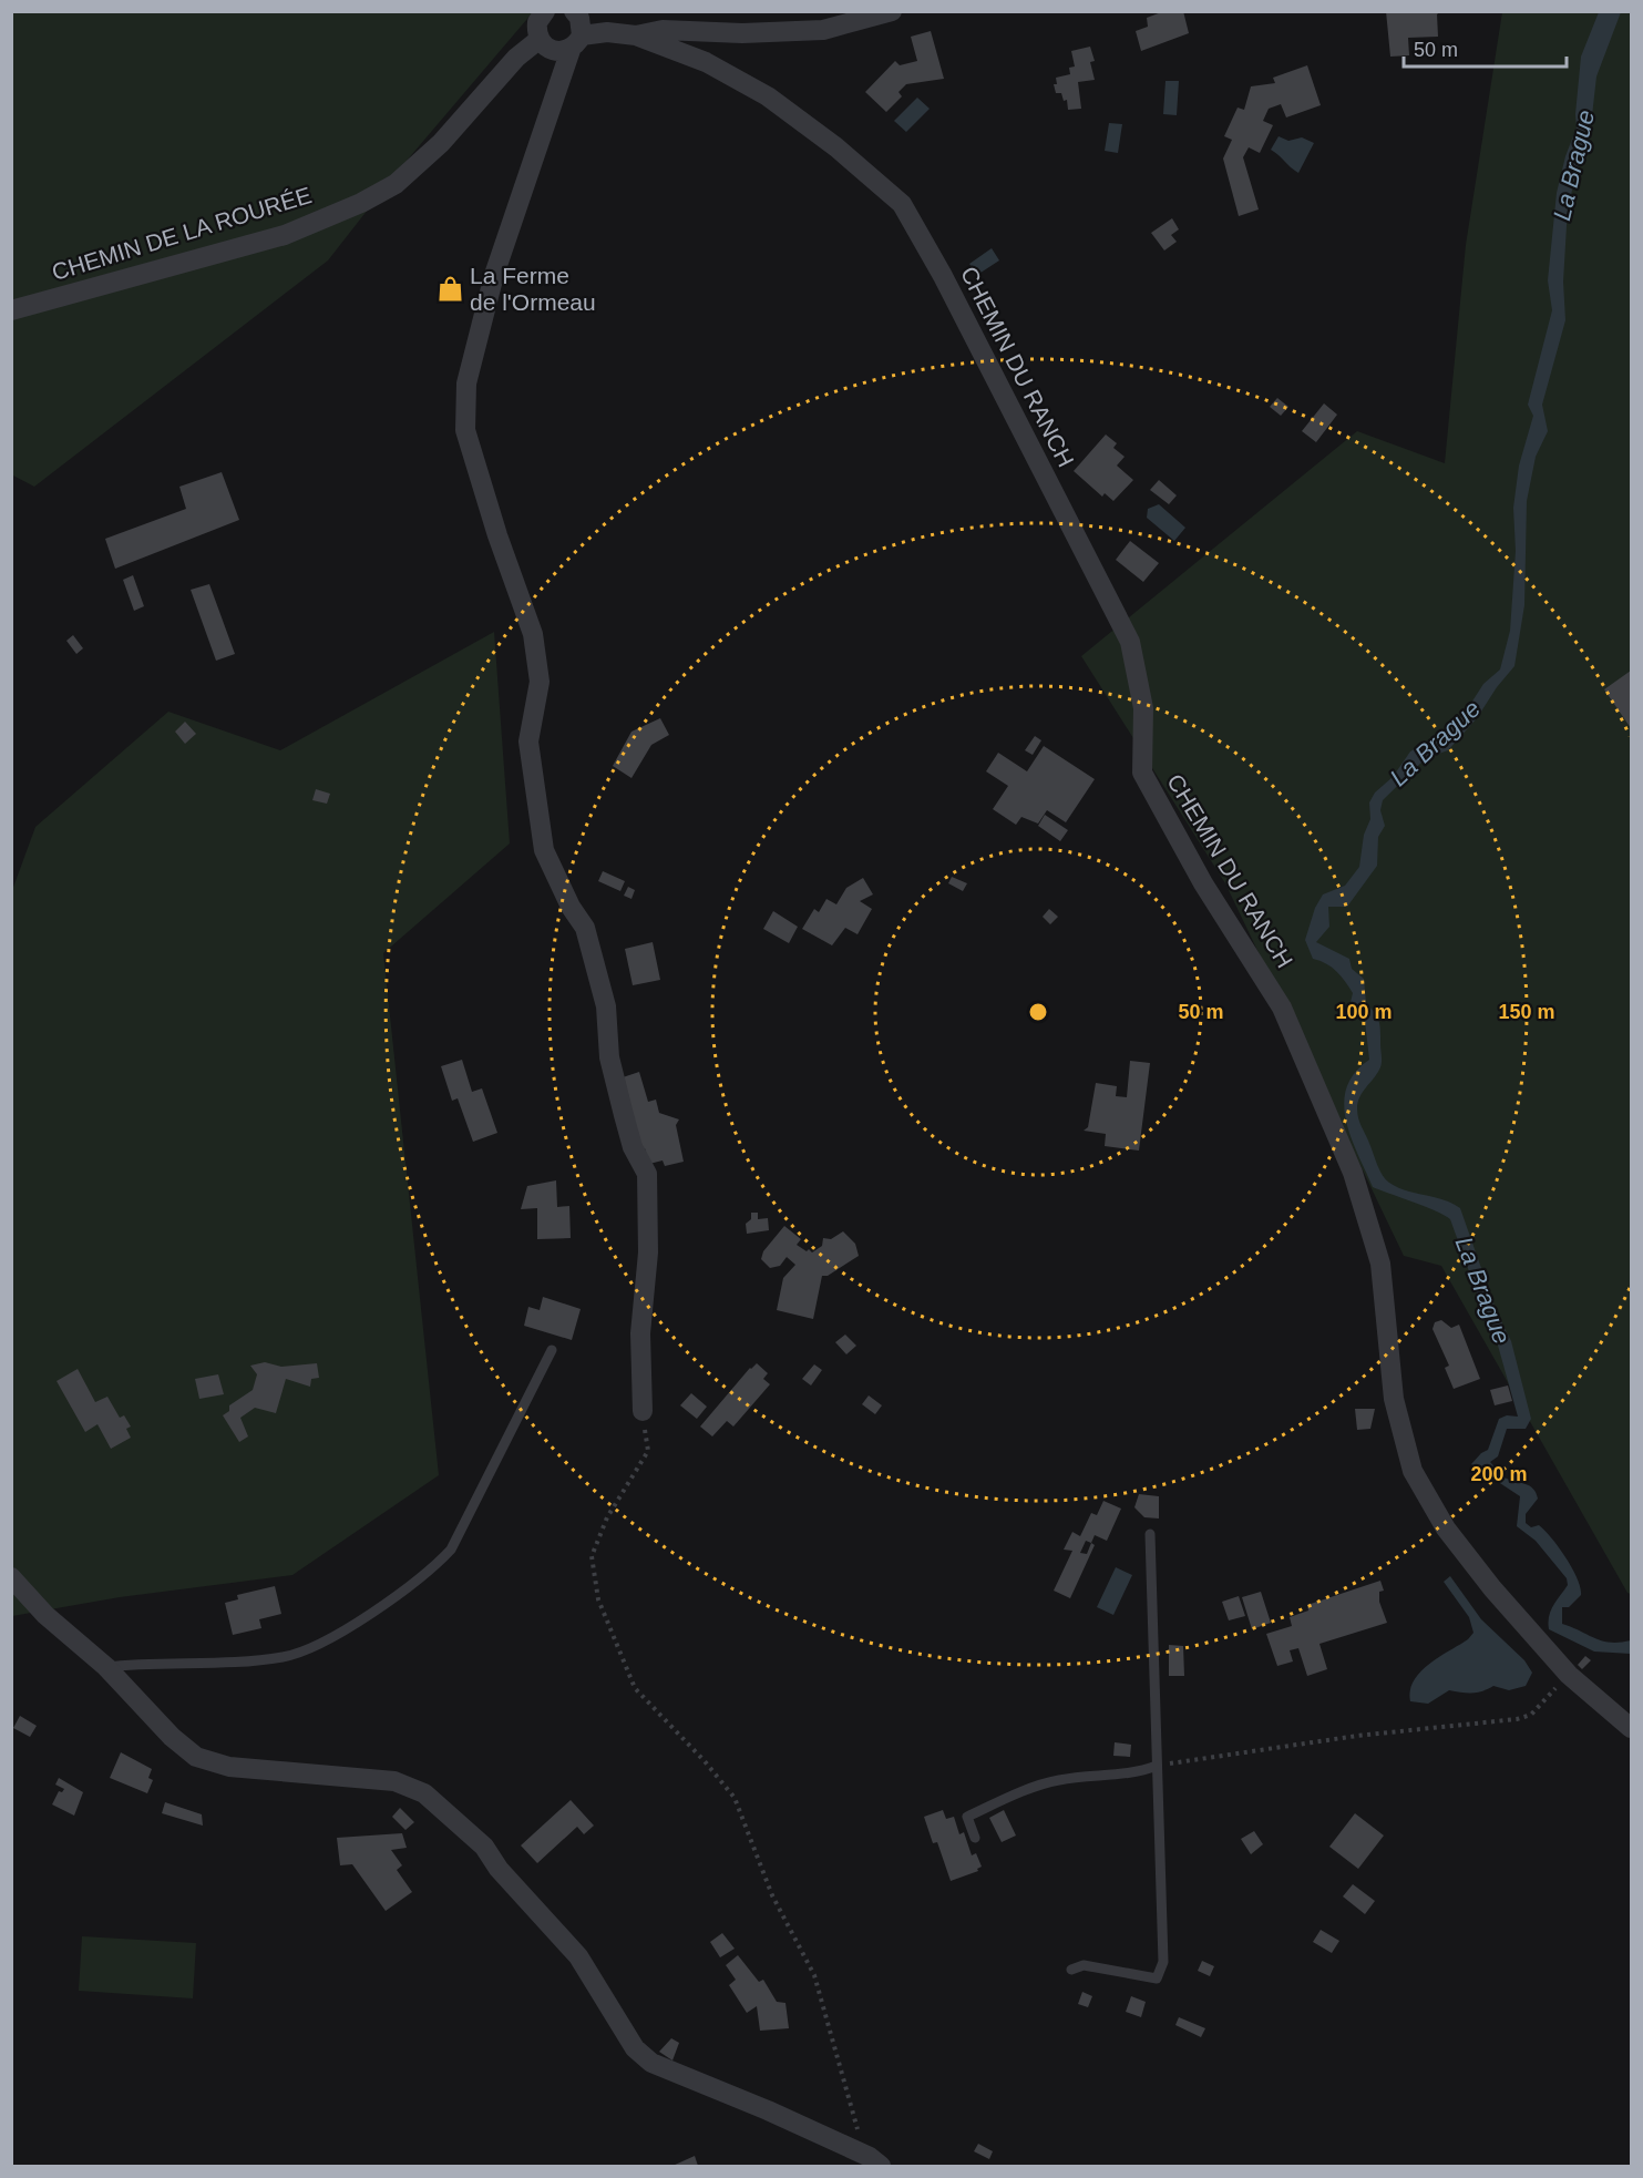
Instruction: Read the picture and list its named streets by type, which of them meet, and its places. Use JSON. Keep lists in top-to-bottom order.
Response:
{
  "streets": {
    "street": ["CHEMIN DE LA ROURÉE", "CHEMIN DU RANCH"]
  },
  "crossings": [
    ["CHEMIN DE LA ROURÉE", "CHEMIN DU RANCH"]
  ],
  "water": ["La Brague"],
  "places": {
    "shop": ["La Ferme de l'Ormeau"]
  },
  "scale_bar": "50 m",
  "rings": [
    "50 m",
    "100 m",
    "150 m",
    "200 m"
  ]
}
